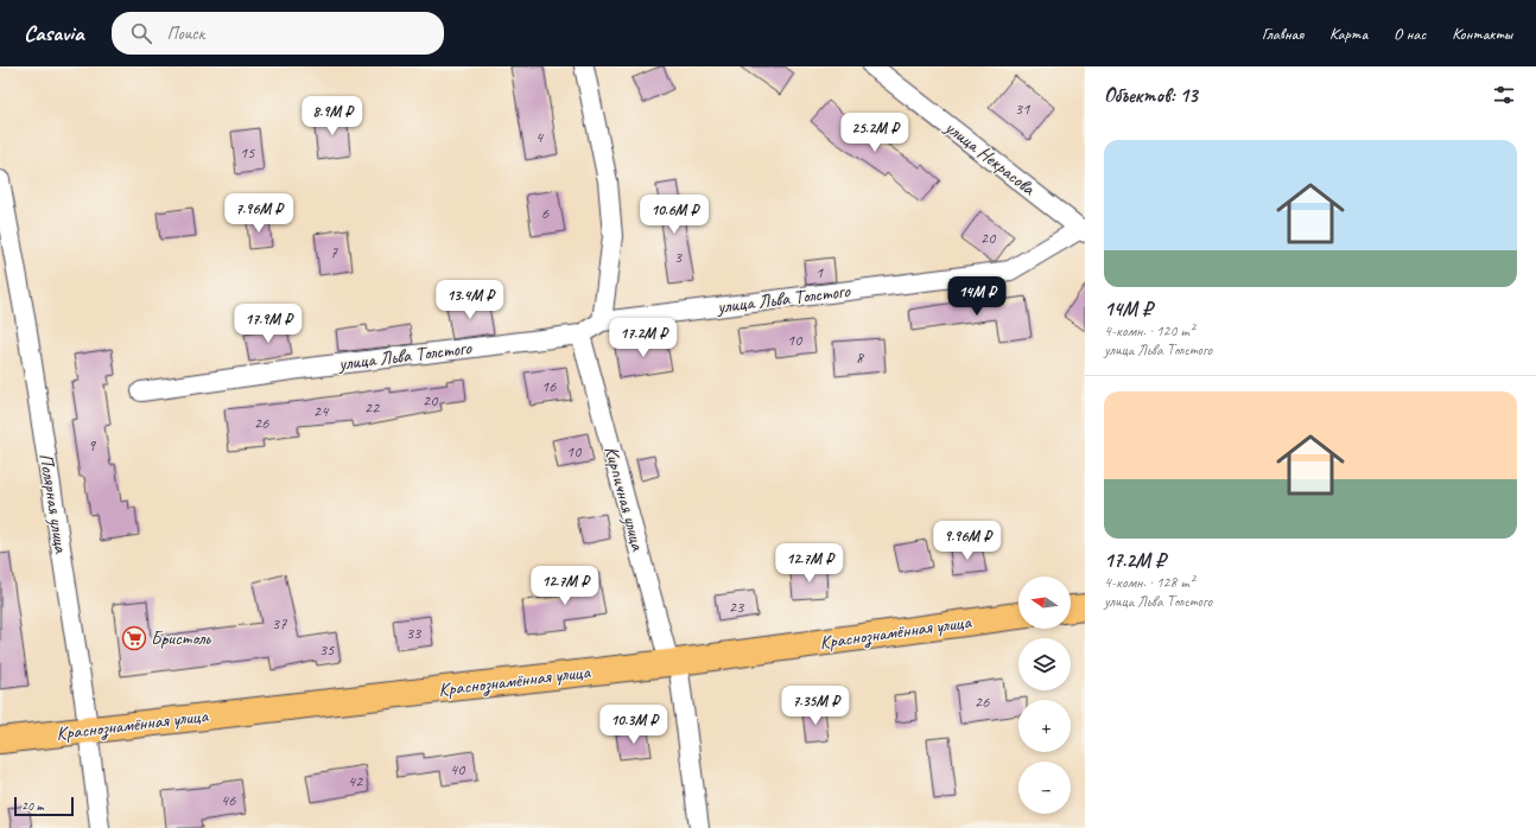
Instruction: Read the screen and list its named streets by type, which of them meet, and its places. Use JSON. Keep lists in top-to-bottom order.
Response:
{
  "streets": {
    "main road": ["Краснознамённая улица"],
    "street": [
      "улица Некрасова",
      "улица Льва Толстого",
      "Кирпичная улица",
      "Полярная улица"
    ]
  },
  "crossings": [
    ["улица Некрасова", "улица Льва Толстого"],
    ["улица Льва Толстого", "Кирпичная улица"],
    ["Кирпичная улица", "Краснознамённая улица"],
    ["Полярная улица", "Краснознамённая улица"]
  ],
  "places": {
    "supermarket": ["Бристоль"]
  },
  "house_numbers": [
    "31",
    "4",
    "15",
    "6",
    "20",
    "7",
    "3",
    "1",
    "10",
    "8",
    "16",
    "20",
    "22",
    "24",
    "26",
    "9",
    "10",
    "23",
    "37",
    "33",
    "35",
    "26",
    "40",
    "42",
    "46"
  ],
  "scale_bar": "20 m",
  "north": "left",
  "page": {
    "header": "Casavia",
    "search": "Поиск",
    "nav": [
      "Главная",
      "Карта",
      "О нас",
      "Контакты"
    ],
    "heading": "Объектов: 13",
    "price": [
      "8.9M ₽",
      "25.2M ₽",
      "7.96M ₽",
      "10.6M ₽",
      "14M ₽",
      "13.4M ₽",
      "17.9M ₽",
      "17.2M ₽",
      "9.96M ₽",
      "12.7M ₽",
      "12.7M ₽",
      "7.35M ₽",
      "10.3M ₽"
    ],
    "list": [
      {
        "name": "14M ₽",
        "note": "4-комн. · 120 m² · улица Льва Толстого"
      },
      {
        "name": "17.2M ₽",
        "note": "4-комн. · 128 m² · улица Льва Толстого"
      }
    ],
    "map_buttons": ["+", "−"],
    "scale": "20 m"
  }
}
